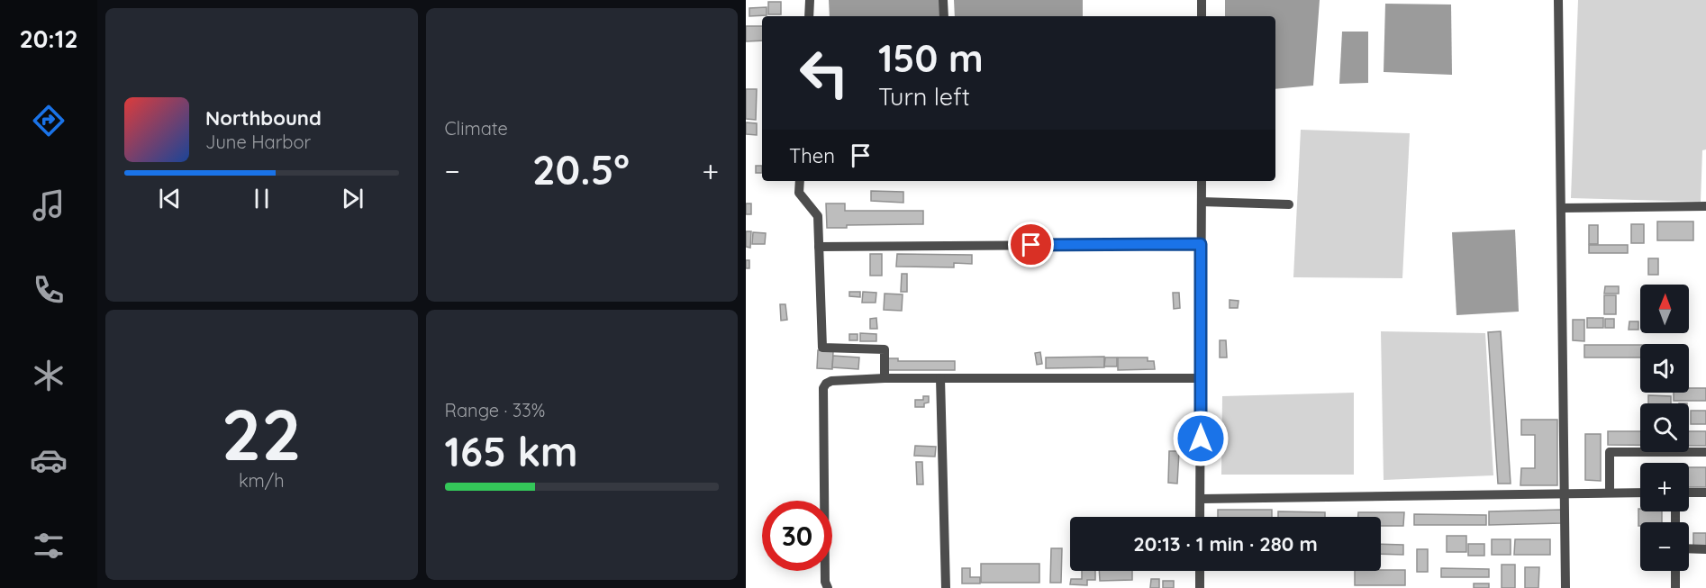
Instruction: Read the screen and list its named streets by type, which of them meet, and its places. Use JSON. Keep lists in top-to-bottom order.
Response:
{
  "north": "top",
  "page": {
    "tabs": "20:12",
    "tile": [
      "Climate",
      ["22", "km/h"],
      ["Range · 33%", "165 km"]
    ],
    "turn": ["150 m", "Turn left"],
    "song": ["Northbound", "June Harbor"],
    "then": "Then",
    "heat": ["−", "20.5°", "+"],
    "map_buttons": ["+", "−"],
    "limit": "30",
    "trip": "20:13 · 1 min · 280 m"
  }
}
